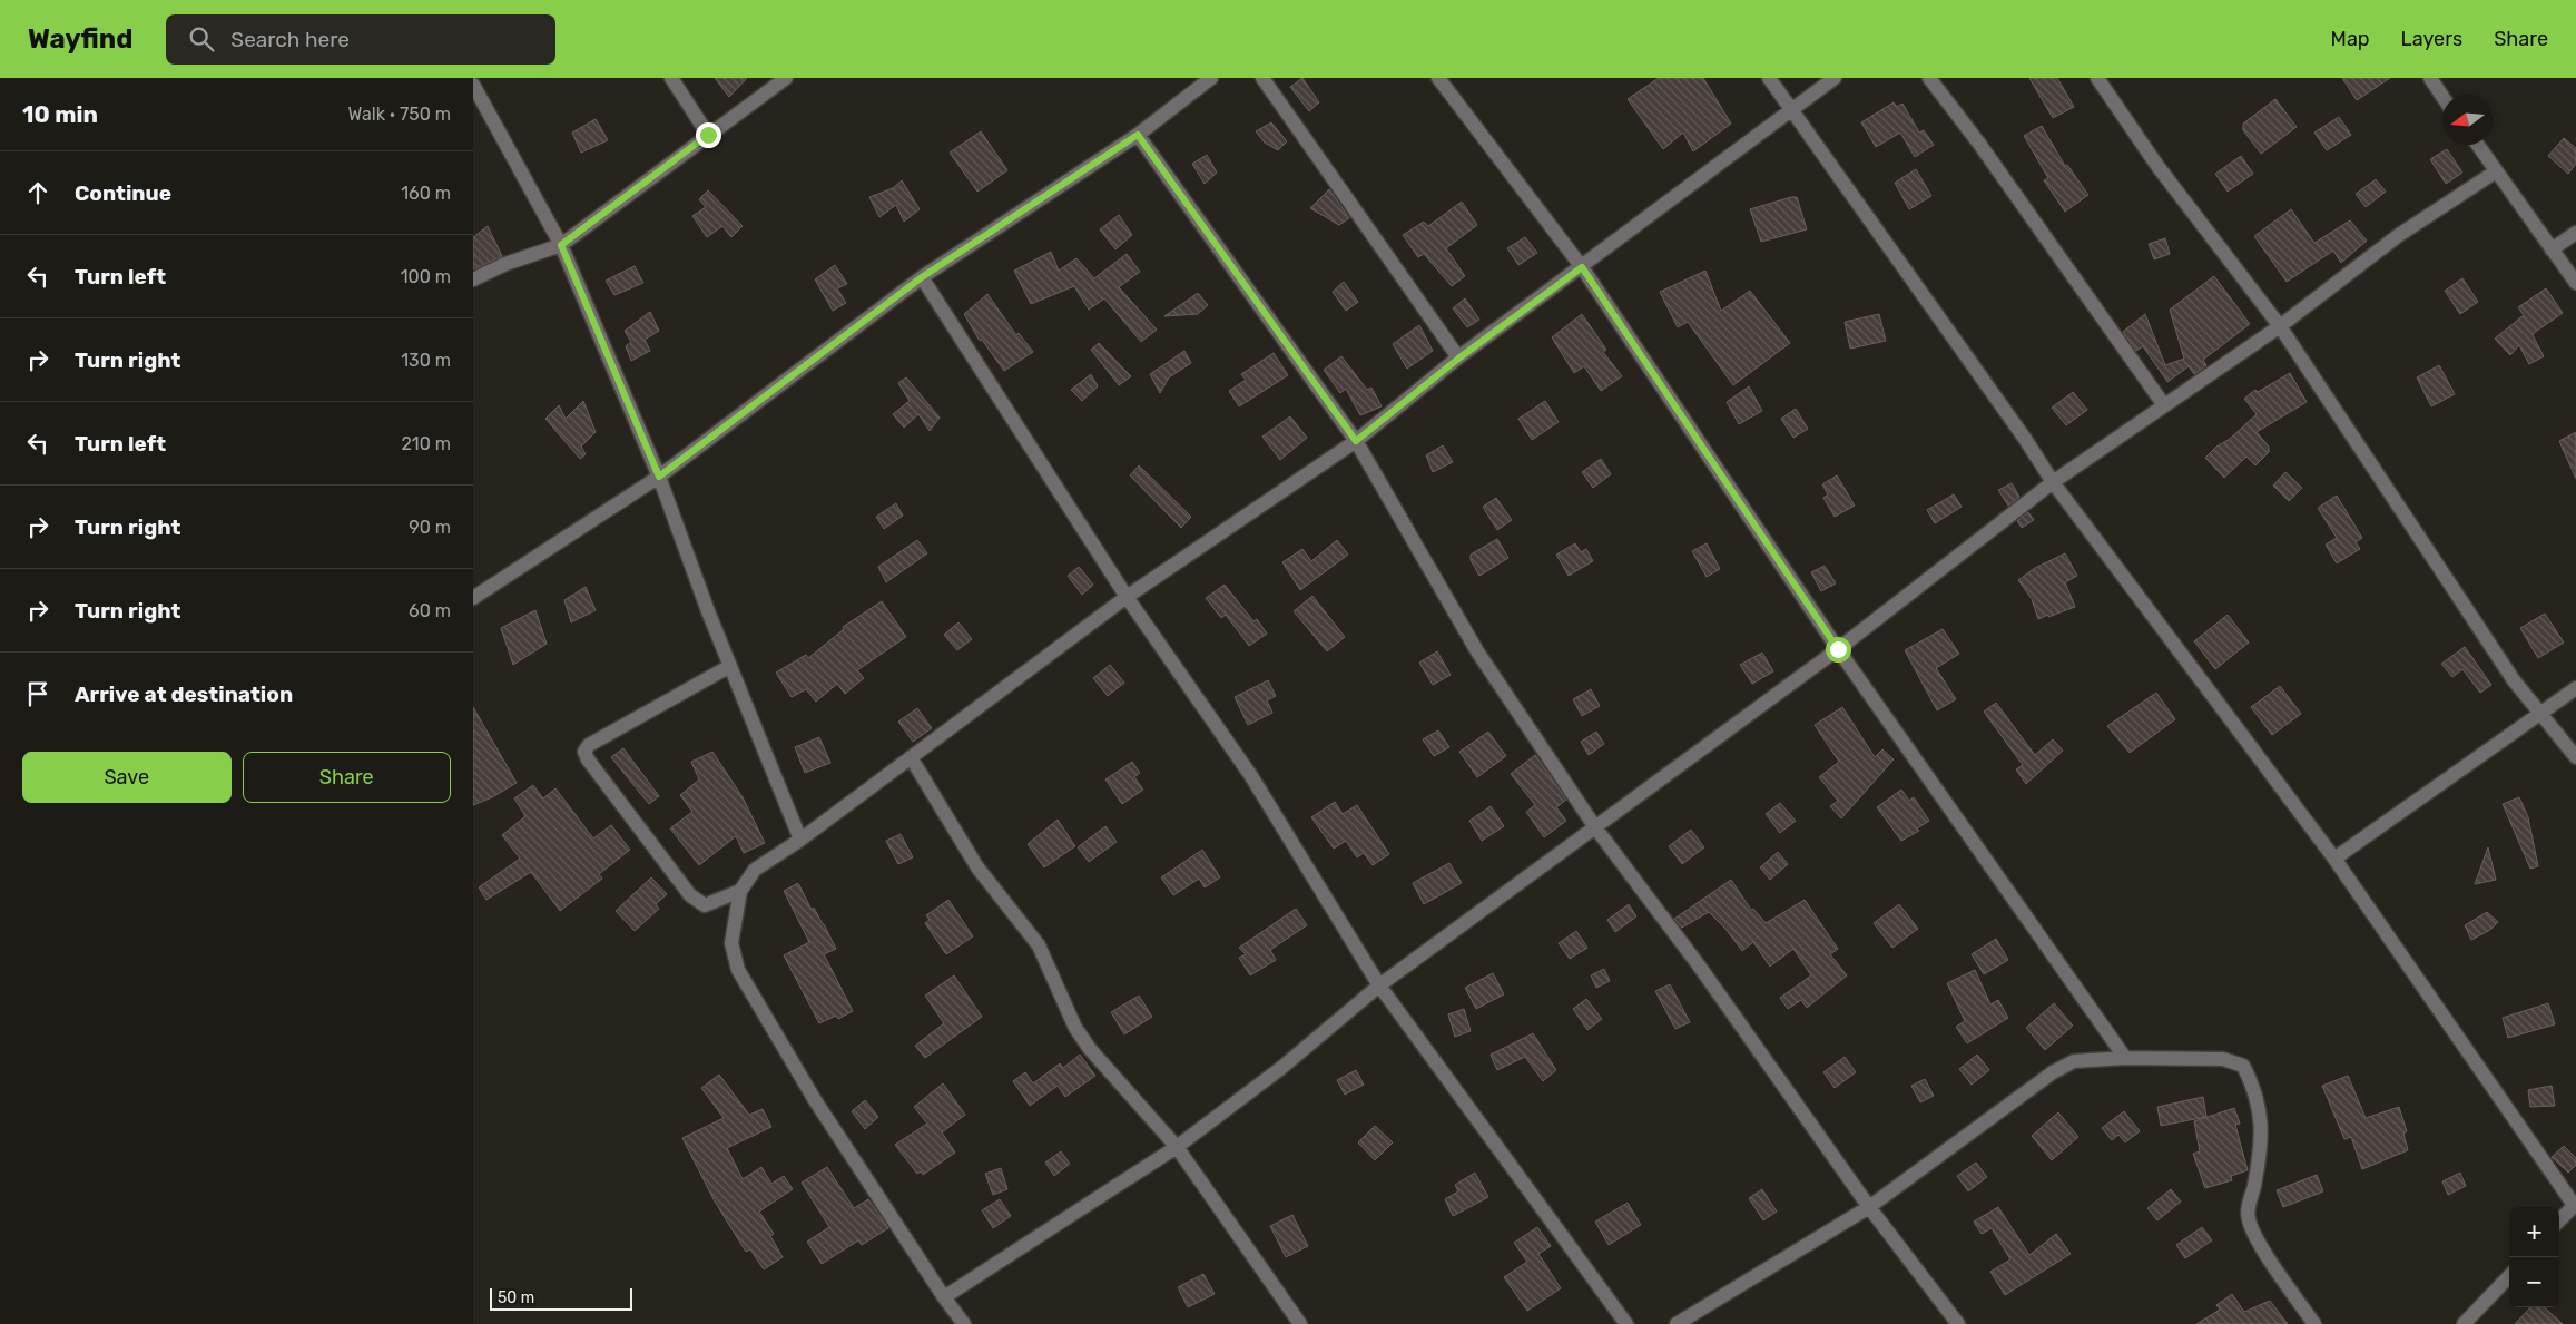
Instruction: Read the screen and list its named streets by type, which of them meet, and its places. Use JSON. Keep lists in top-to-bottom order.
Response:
{
  "scale_bar": "50 m",
  "north": "left",
  "page": {
    "header": "Wayfind",
    "search": "Search here",
    "nav": ["Map", "Layers", "Share"],
    "heading": ["10 min", "Walk · 750 m"],
    "list": [
      ["Continue", "160 m"],
      ["Turn left", "100 m"],
      ["Turn right", "130 m"],
      ["Turn left", "210 m"],
      ["Turn right", "90 m"],
      ["Turn right", "60 m"],
      "Arrive at destination"
    ],
    "buttons": ["Save", "Share"],
    "map_buttons": ["+", "−"],
    "scale": "50 m"
  }
}
